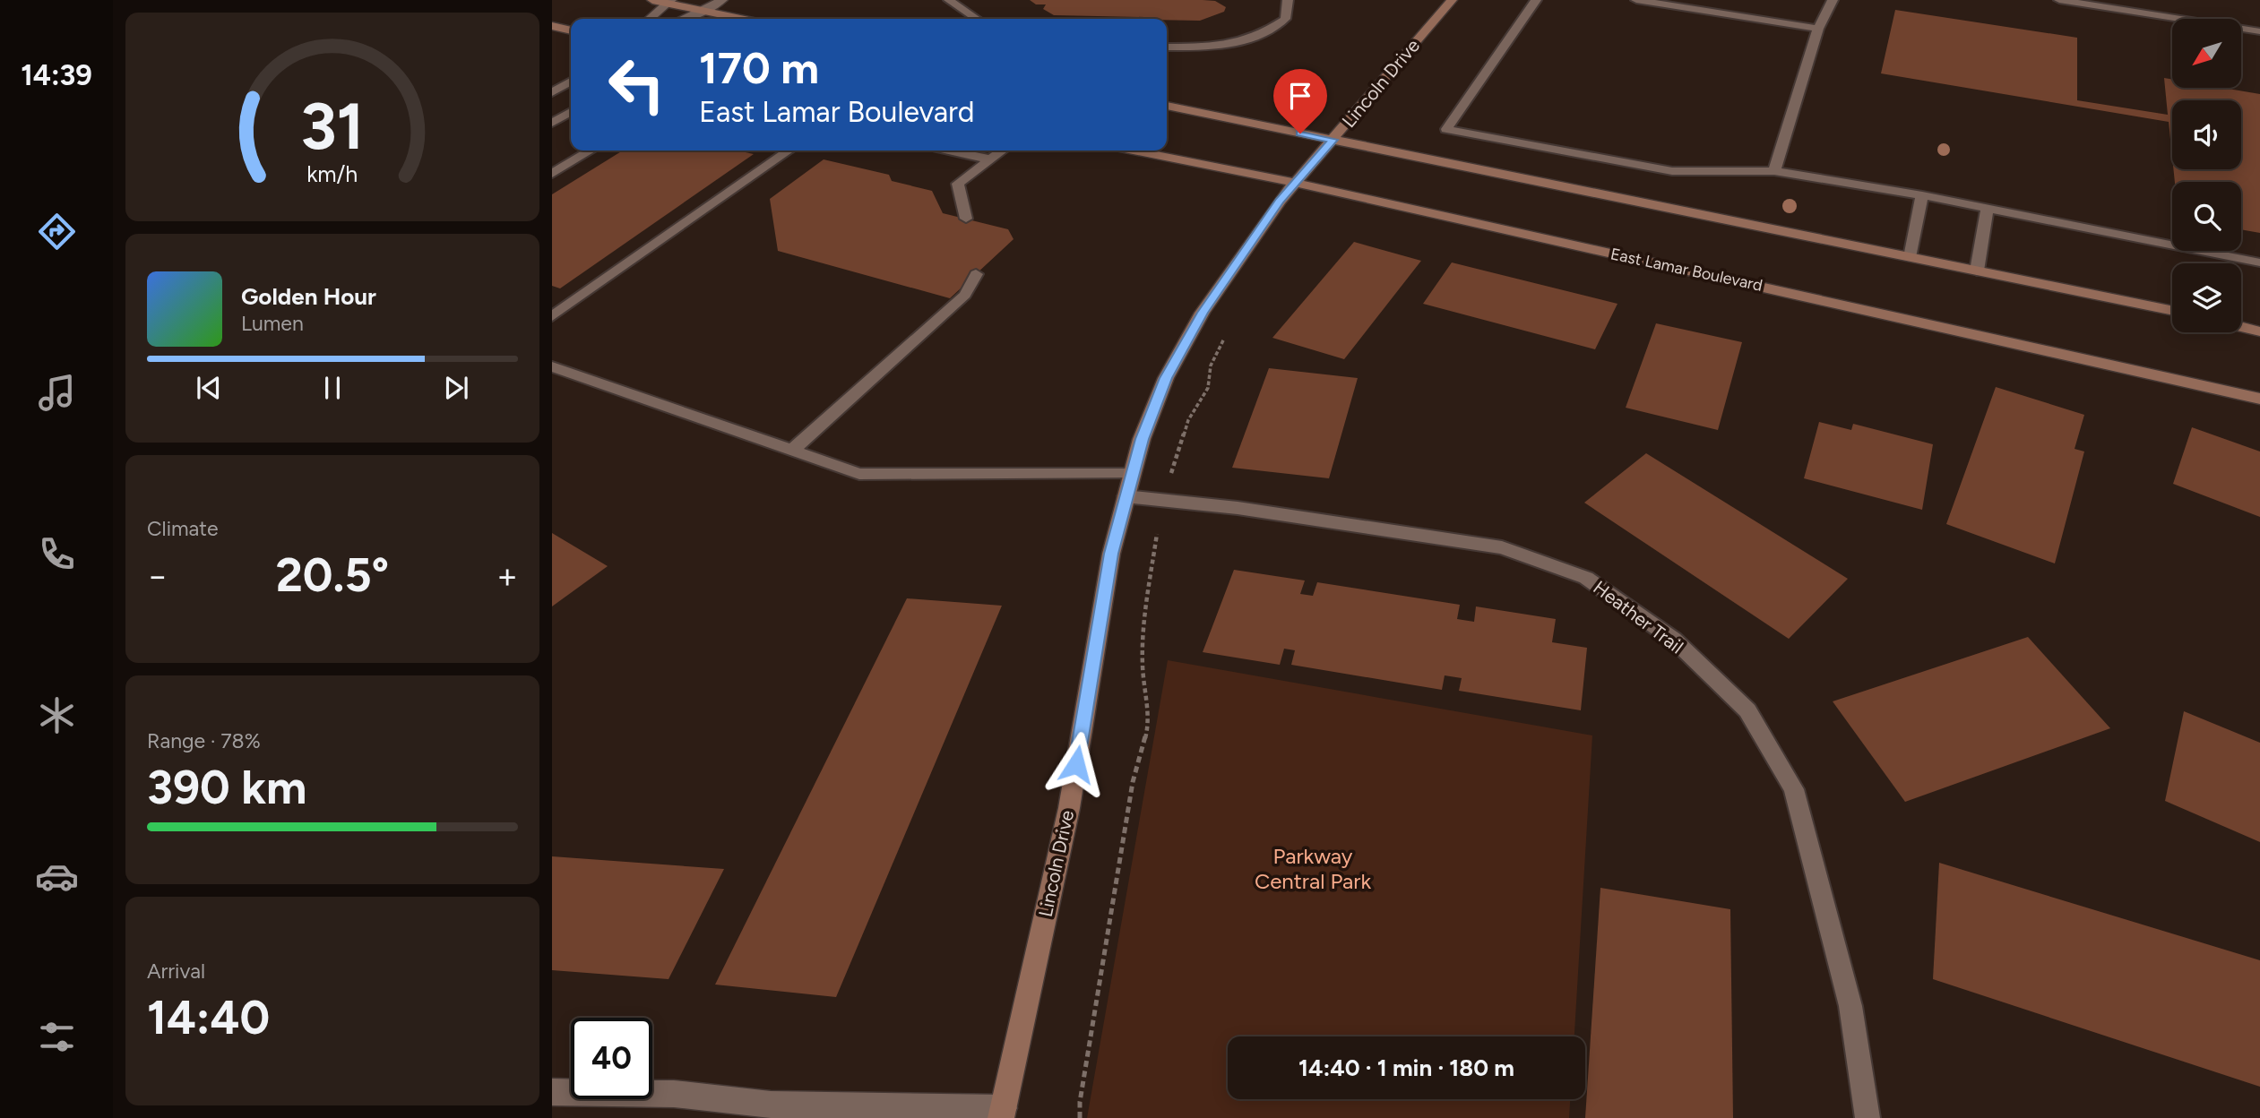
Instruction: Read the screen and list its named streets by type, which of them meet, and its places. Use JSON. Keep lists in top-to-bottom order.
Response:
{
  "streets": {
    "main road": ["Lincoln Drive", "East Lamar Boulevard"],
    "lane": ["Heather Trail"]
  },
  "crossings": [
    ["Lincoln Drive", "East Lamar Boulevard"],
    ["Lincoln Drive", "Heather Trail"]
  ],
  "parks": ["Parkway Central Park"],
  "north": "bottom left",
  "page": {
    "tabs": "14:39",
    "turn": ["170 m", "East Lamar Boulevard"],
    "song": ["Golden Hour", "Lumen"],
    "tile": [
      "Climate",
      ["Range · 78%", "390 km"],
      ["Arrival", "14:40"]
    ],
    "heat": ["−", "20.5°", "+"],
    "limit": "40",
    "trip": "14:40 · 1 min · 180 m",
    "gauge": ["31", "km/h"]
  }
}
